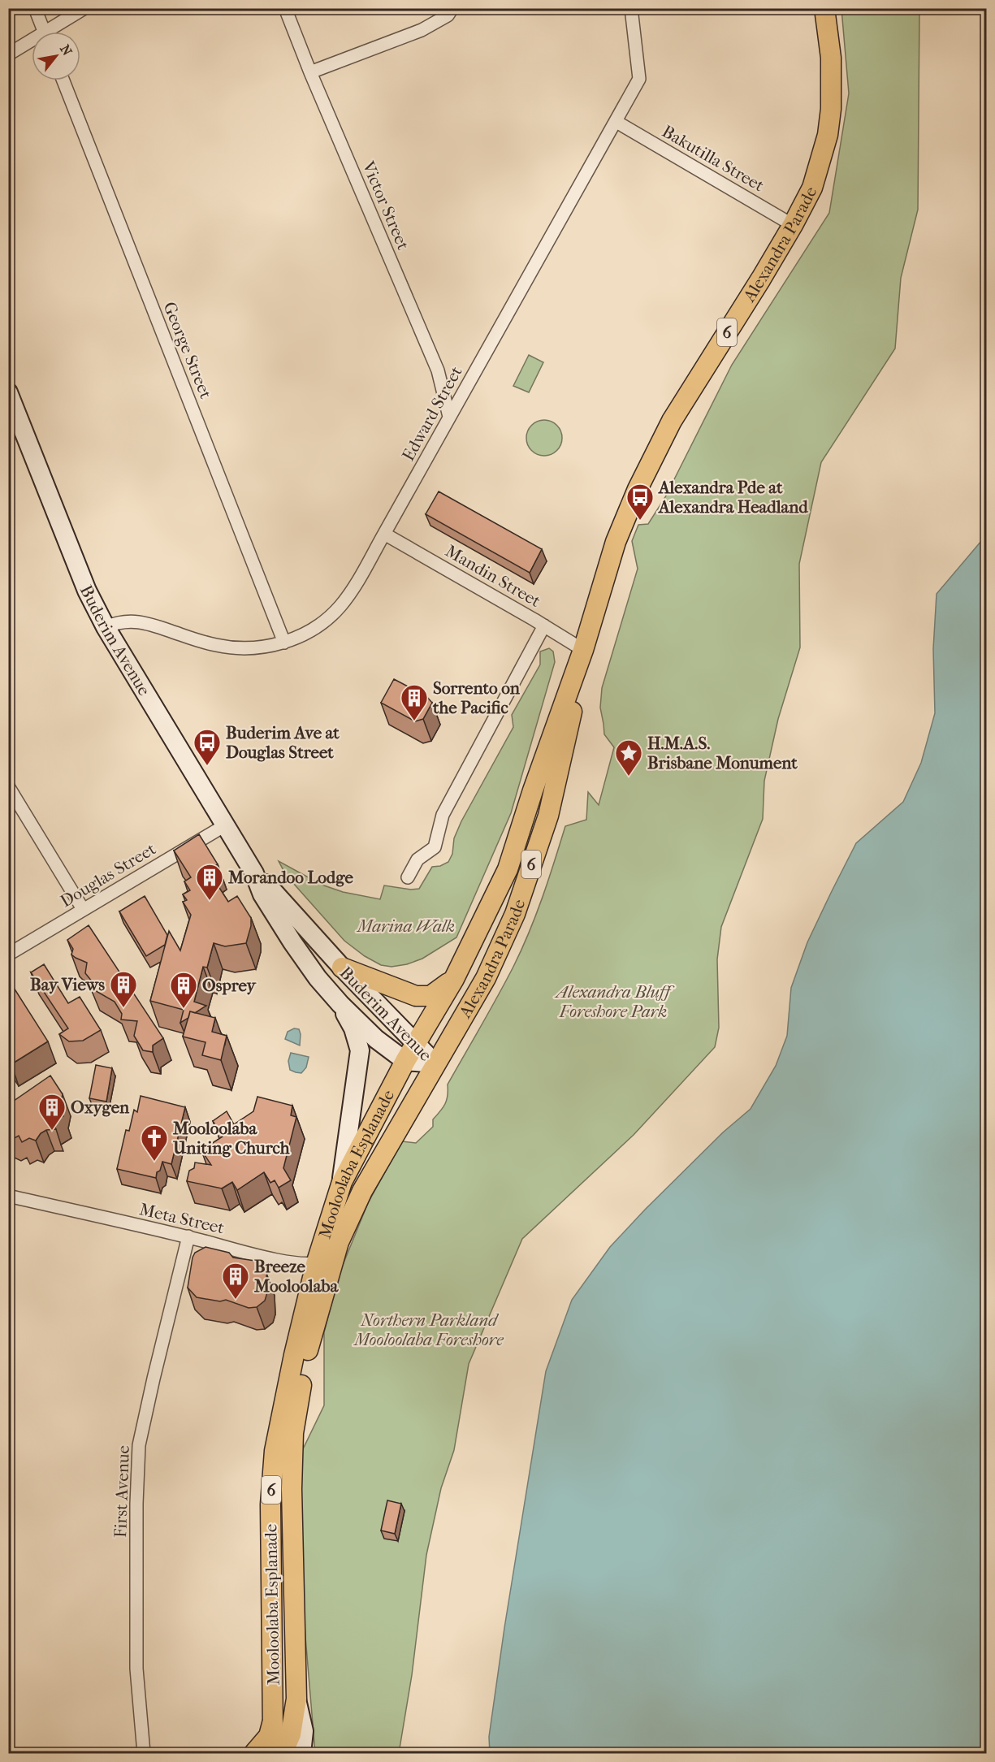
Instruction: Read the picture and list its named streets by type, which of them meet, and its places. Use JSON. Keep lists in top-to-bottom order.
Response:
{
  "streets": {
    "main road": [
      "Alexandra Parade",
      "6",
      "Buderim Avenue",
      "Mooloolaba Esplanade"
    ],
    "street": [
      "Bakutilla Street",
      "Victor Street",
      "George Street",
      "Edward Street",
      "Mandin Street",
      "Douglas Street",
      "Meta Street",
      "First Avenue"
    ]
  },
  "crossings": [
    ["Bakutilla Street", "Alexandra Parade"],
    ["Bakutilla Street", "Edward Street"],
    ["Victor Street", "Edward Street"],
    ["Alexandra Parade", "Mandin Street"],
    ["Alexandra Parade", "Buderim Avenue"],
    ["Alexandra Parade", "Mooloolaba Esplanade"],
    ["6", "Mooloolaba Esplanade"],
    ["George Street", "Edward Street"],
    ["Edward Street", "Mandin Street"],
    ["Edward Street", "Buderim Avenue"],
    ["Buderim Avenue", "Douglas Street"],
    ["Buderim Avenue", "Mooloolaba Esplanade"],
    ["Mooloolaba Esplanade", "Meta Street"],
    ["Meta Street", "First Avenue"]
  ],
  "parks": ["Marina Walk", "Alexandra Bluff Foreshore Park", "Northern Parkland Mooloolaba Foreshore"],
  "places": {
    "bus stop": ["Alexandra Pde at Alexandra Headland", "Buderim Ave at Douglas Street"],
    "building": [
      "Sorrento on the Pacific",
      "Morandoo Lodge",
      "Bay Views",
      "Osprey",
      "Oxygen",
      "Breeze Mooloolaba"
    ],
    "place": ["H.M.A.S. Brisbane Monument"],
    "church": ["Mooloolaba Uniting Church"]
  },
  "north": "top right"
}
